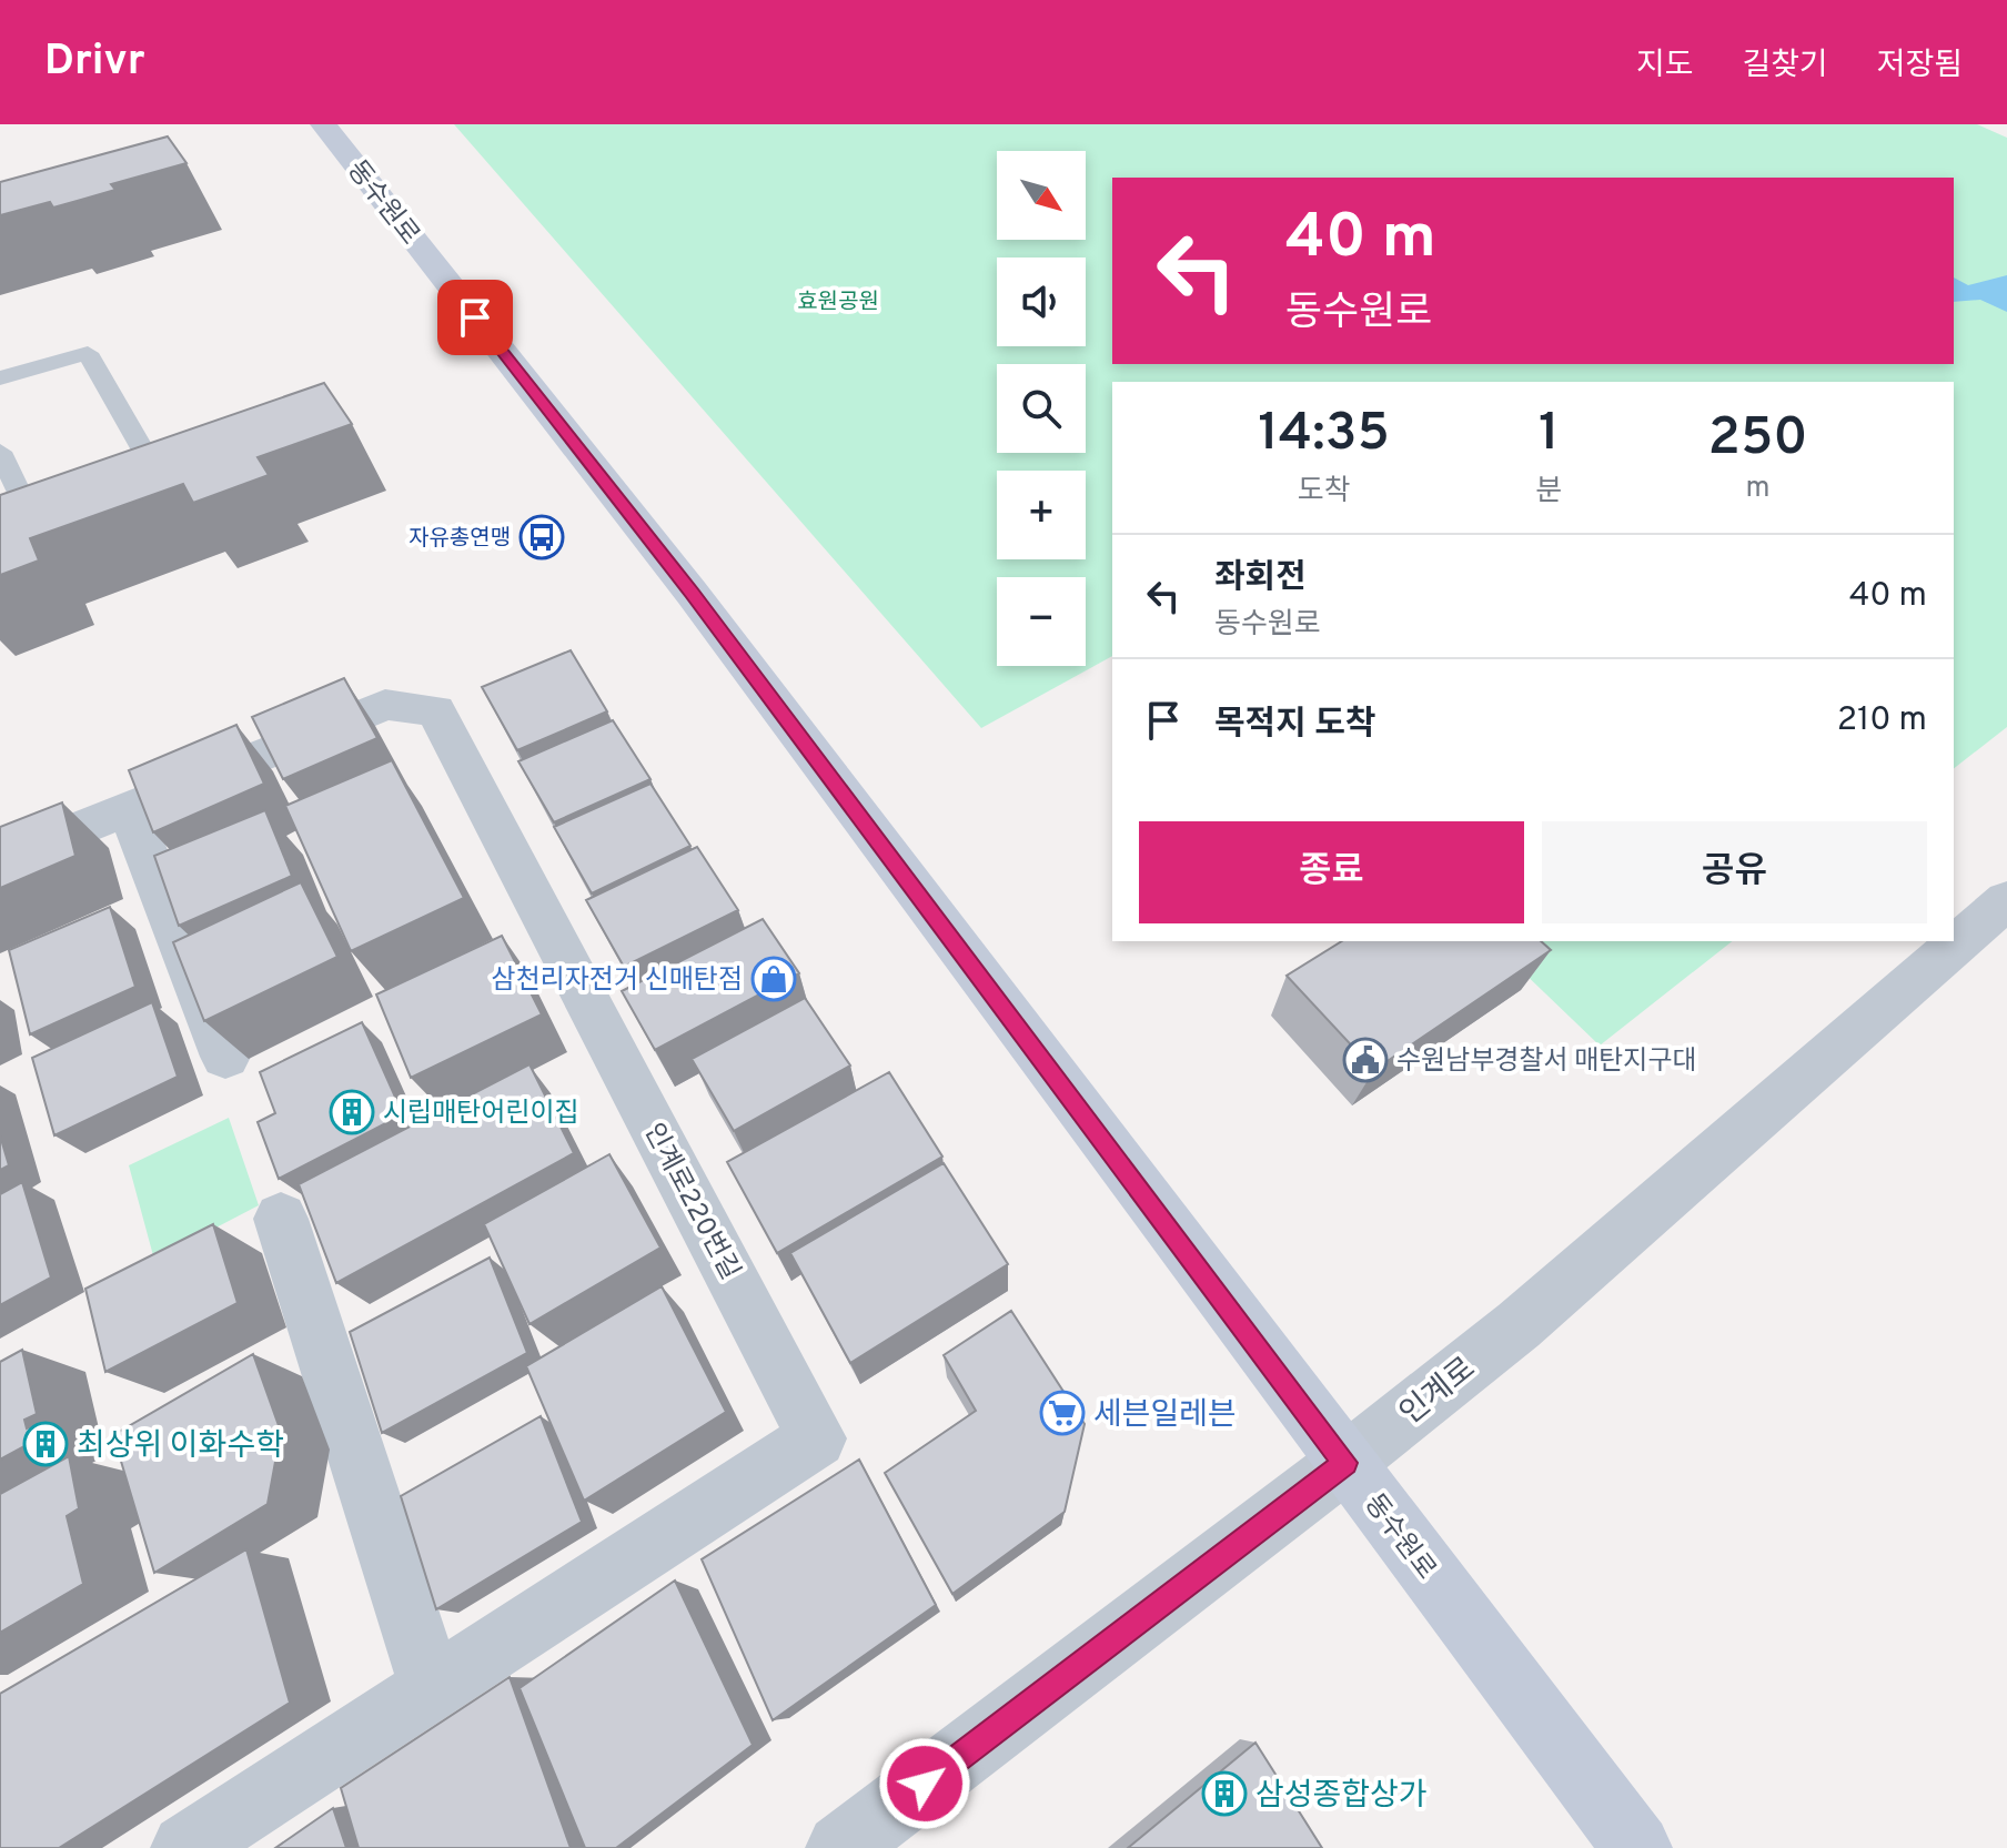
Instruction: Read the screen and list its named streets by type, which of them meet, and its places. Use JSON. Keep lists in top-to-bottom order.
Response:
{
  "streets": {
    "main road": ["동수원로"],
    "street": ["인계로220번길", "인계로"]
  },
  "crossings": [
    ["동수원로", "인계로"]
  ],
  "parks": ["효원공원"],
  "places": {
    "bus stop": ["자유총연맹"],
    "shop": ["삼천리자전거 신매탄점"],
    "public building": ["수원남부경찰서 매탄지구대"],
    "building": ["시립매탄어린이집", "최상위 이화수학", "삼성종합상가"],
    "supermarket": ["세븐일레븐"]
  },
  "north": "bottom right",
  "page": {
    "header": "Drivr",
    "nav": ["지도", "길찾기", "저장됨"],
    "map_buttons": ["+", "−"],
    "turn": ["40 m", "동수원로"],
    "eta": [
      "14:35",
      "도착",
      "1",
      "분",
      "250",
      "m"
    ],
    "list": [
      {
        "name": "좌회전",
        "note": "동수원로",
        "value": "40 m"
      },
      {
        "name": "목적지 도착",
        "value": "210 m"
      }
    ],
    "buttons": ["종료", "공유"]
  }
}
